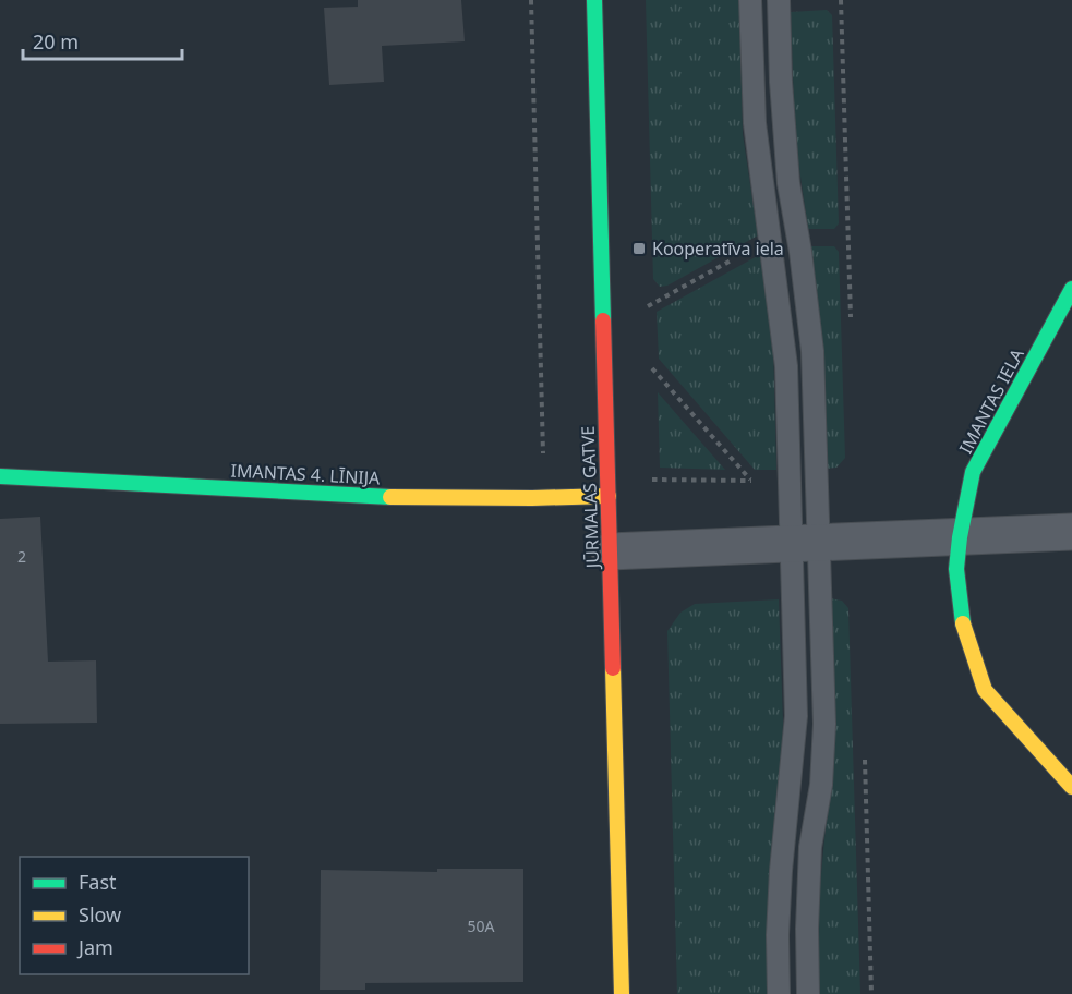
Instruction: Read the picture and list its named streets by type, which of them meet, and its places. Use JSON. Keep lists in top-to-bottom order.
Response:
{
  "streets": {
    "street": ["IMANTAS IELA", "IMANTAS 4. LĪNIJA", "JŪRMALAS GATVE"]
  },
  "crossings": [
    ["IMANTAS 4. LĪNIJA", "JŪRMALAS GATVE"]
  ],
  "places": {
    "transit": ["Kooperatīva iela"]
  },
  "house_numbers": ["2", "50A"],
  "legend": ["Fast", "Slow", "Jam"],
  "scale_bar": "20 m"
}
